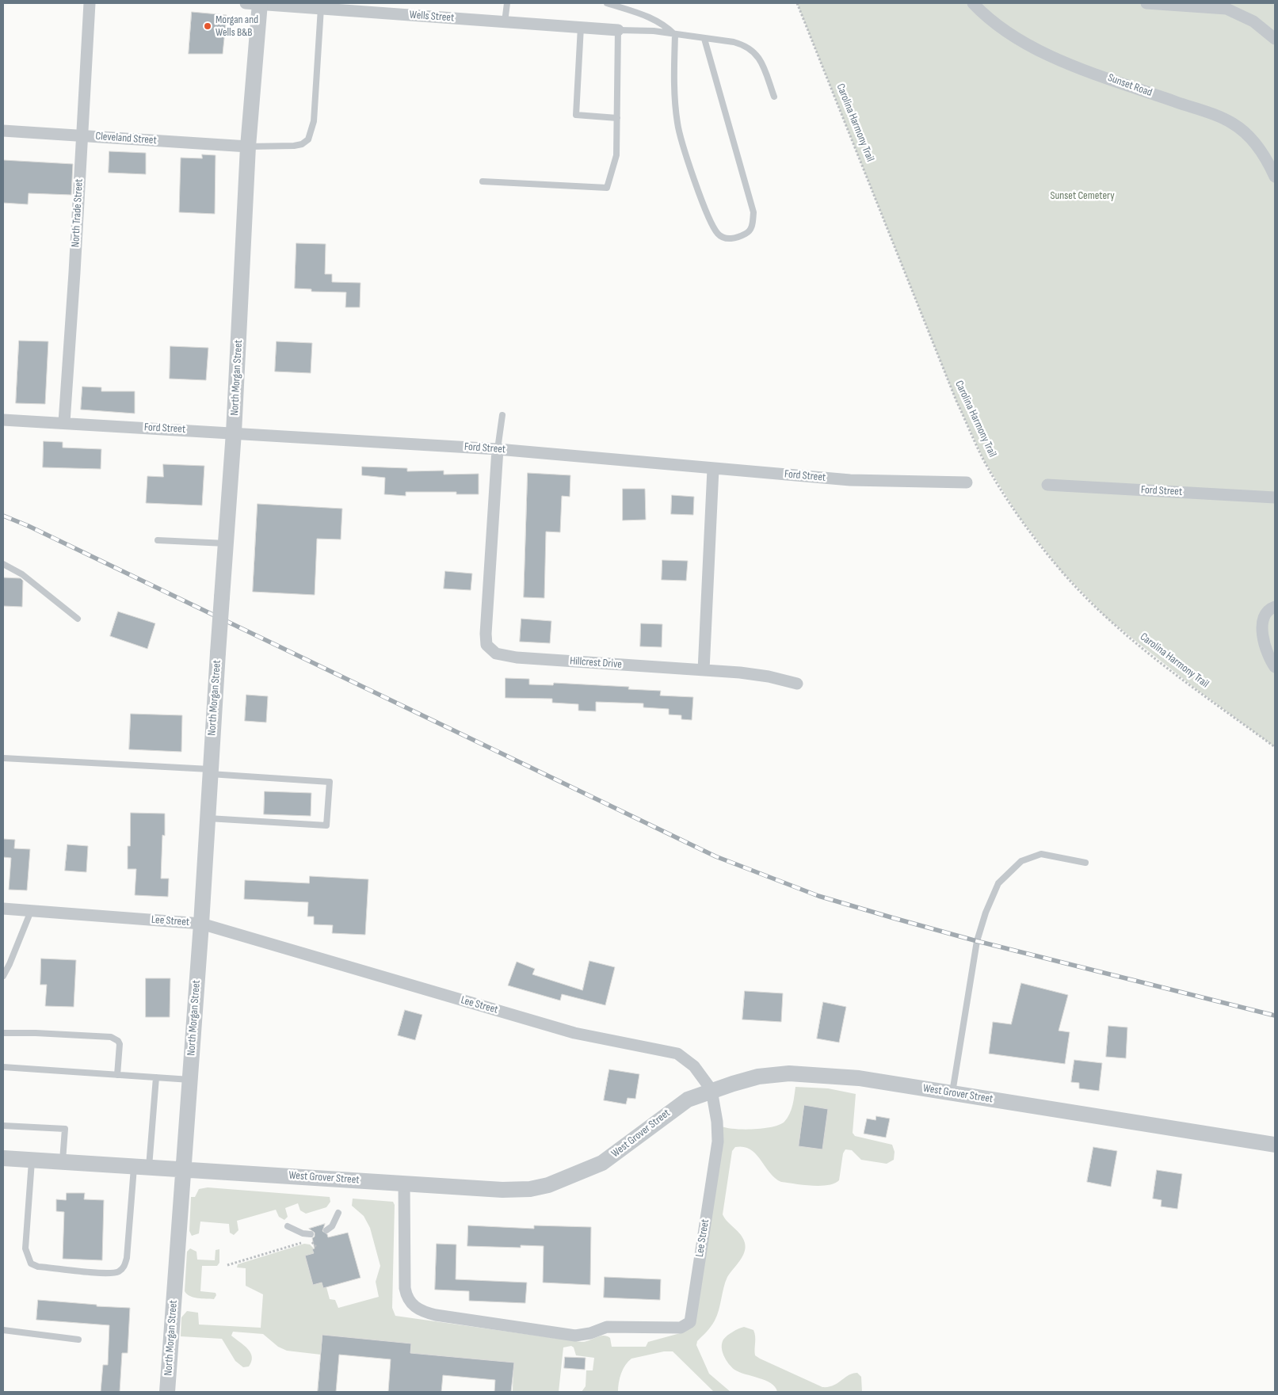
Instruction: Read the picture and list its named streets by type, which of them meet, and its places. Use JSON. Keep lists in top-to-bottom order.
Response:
{
  "streets": {
    "street": [
      "Wells Street",
      "Sunset Road",
      "Cleveland Street",
      "North Trade Street",
      "North Morgan Street",
      "Ford Street",
      "Hillcrest Drive",
      "Lee Street",
      "West Grover Street"
    ],
    "path": ["Carolina Harmony Trail"]
  },
  "crossings": [
    ["Wells Street", "North Morgan Street"],
    ["Cleveland Street", "North Trade Street"],
    ["Cleveland Street", "North Morgan Street"],
    ["North Trade Street", "Ford Street"],
    ["North Morgan Street", "Ford Street"],
    ["North Morgan Street", "Lee Street"],
    ["North Morgan Street", "West Grover Street"],
    ["Ford Street", "Hillcrest Drive"],
    ["Lee Street", "West Grover Street"]
  ],
  "parks": ["Sunset Cemetery"],
  "places": ["Morgan and Wells B&B"]
}
